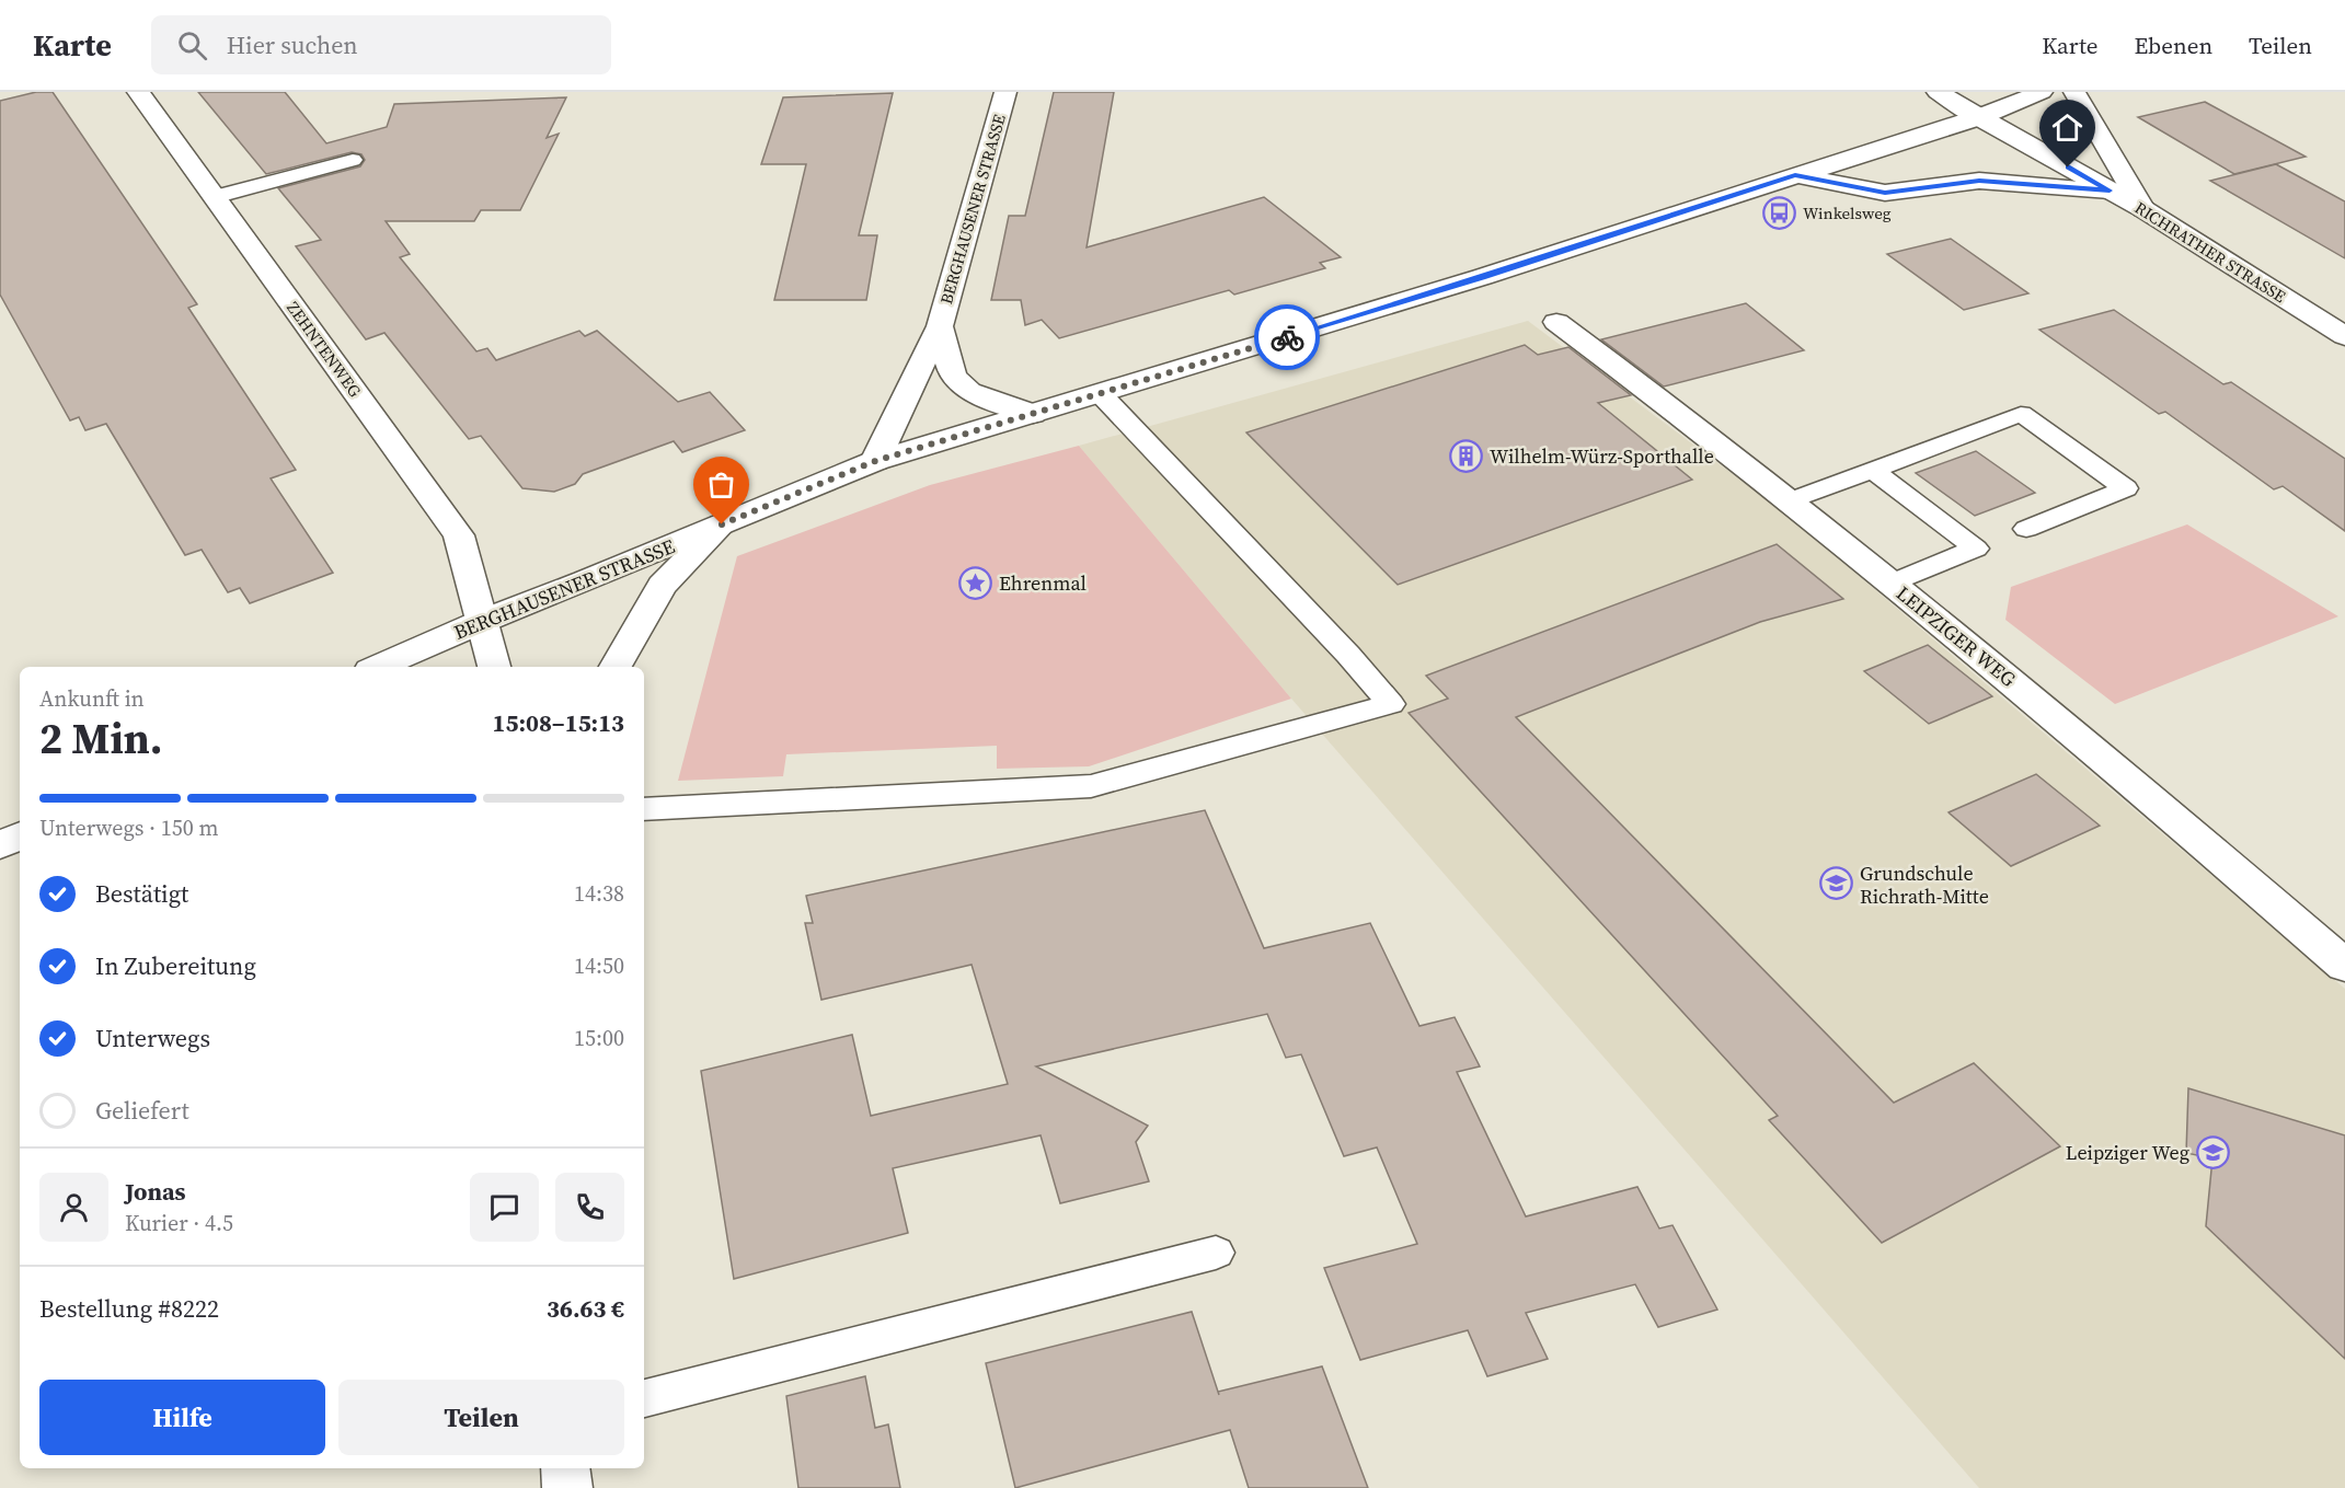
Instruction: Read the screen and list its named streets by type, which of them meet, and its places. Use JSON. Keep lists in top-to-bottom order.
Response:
{
  "streets": {
    "street": [
      "BERGHAUSENER STRASSE",
      "RICHRATHER STRASSE",
      "ZEHNTENWEG",
      "LEIPZIGER WEG"
    ]
  },
  "crossings": [
    ["BERGHAUSENER STRASSE", "ZEHNTENWEG"]
  ],
  "places": {
    "bus stop": ["Winkelsweg"],
    "building": ["Wilhelm-Würz-Sporthalle"],
    "place": ["Ehrenmal"],
    "school or university": ["Grundschule Richrath-Mitte", "Leipziger Weg"]
  },
  "page": {
    "header": "Karte",
    "search": "Hier suchen",
    "nav": ["Karte", "Ebenen", "Teilen"],
    "heading": ["2 Min.", "Ankunft in", "15:08–15:13"],
    "panel": [
      "Jonas",
      "Kurier · 4.5",
      "Bestellung #8222",
      "36.63 €"
    ],
    "bar": "Unterwegs · 150 m",
    "list": [
      ["Bestätigt", "14:38"],
      ["In Zubereitung", "14:50"],
      ["Unterwegs", "15:00"],
      "Geliefert"
    ],
    "buttons": ["Hilfe", "Teilen"]
  }
}
